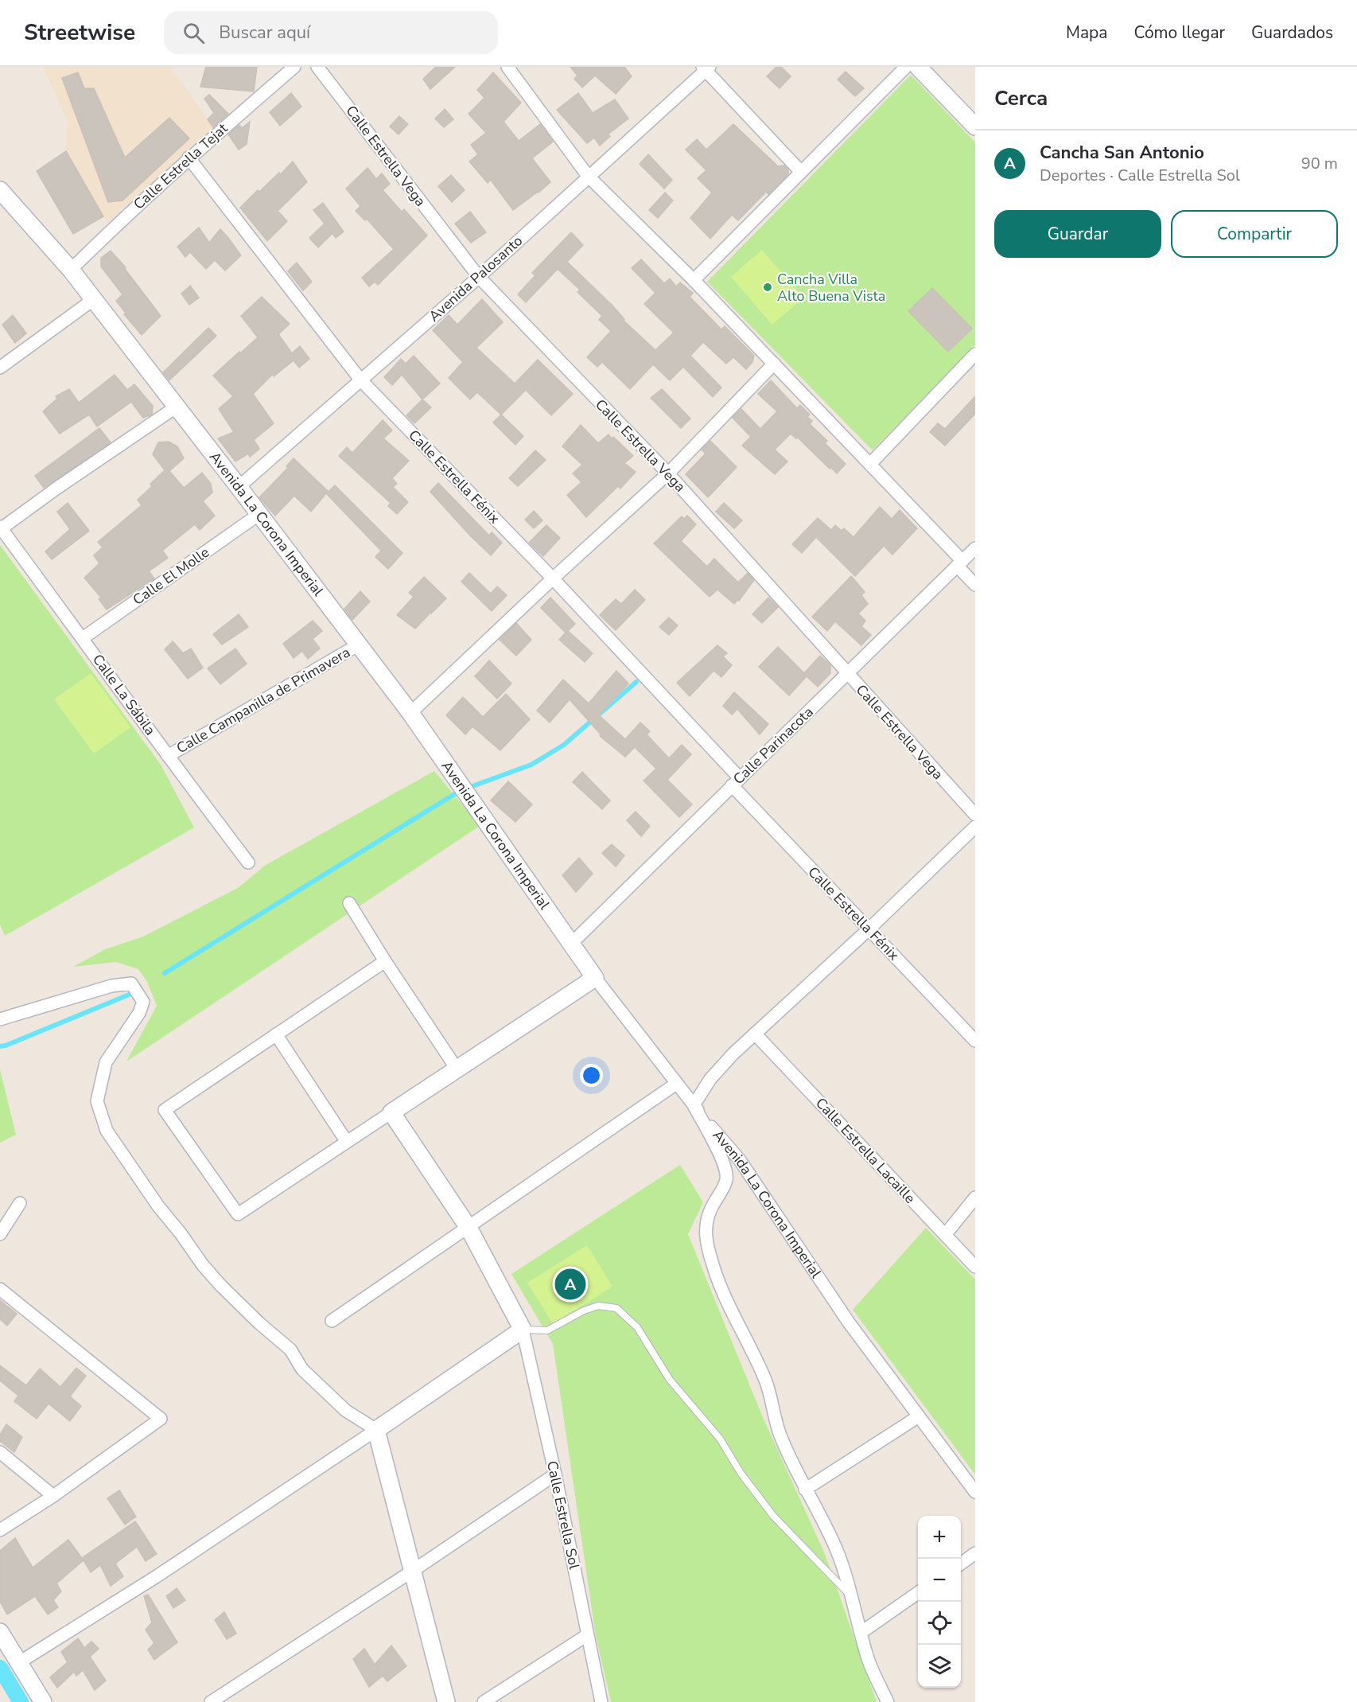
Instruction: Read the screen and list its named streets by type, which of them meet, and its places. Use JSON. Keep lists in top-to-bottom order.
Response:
{
  "streets": {
    "street": [
      "Calle Estrella Vega",
      "Calle Estrella Tejat",
      "Avenida Palosanto",
      "Calle Estrella Fénix",
      "Avenida La Corona Imperial",
      "Calle El Molle",
      "Calle La Sábila",
      "Calle Campanilla de Primavera",
      "Calle Parinacota",
      "Calle Estrella Lacaille",
      "Calle Estrella Sol"
    ]
  },
  "crossings": [
    ["Calle Estrella Vega", "Avenida Palosanto"],
    ["Calle Estrella Vega", "Calle Parinacota"],
    ["Calle Estrella Tejat", "Calle Estrella Fénix"],
    ["Calle Estrella Tejat", "Avenida La Corona Imperial"],
    ["Avenida Palosanto", "Calle Estrella Fénix"],
    ["Avenida Palosanto", "Avenida La Corona Imperial"],
    ["Calle Estrella Fénix", "Calle Parinacota"],
    ["Avenida La Corona Imperial", "Calle El Molle"],
    ["Avenida La Corona Imperial", "Calle Campanilla de Primavera"],
    ["Avenida La Corona Imperial", "Calle Parinacota"],
    ["Calle El Molle", "Calle La Sábila"],
    ["Calle La Sábila", "Calle Campanilla de Primavera"]
  ],
  "places": ["Cancha Villa Alto Buena Vista"],
  "page": {
    "header": "Streetwise",
    "search": "Buscar aquí",
    "nav": ["Mapa", "Cómo llegar", "Guardados"],
    "heading": "Cerca",
    "list": [
      {
        "mark": "A",
        "name": "Cancha San Antonio",
        "note": "Deportes · Calle Estrella Sol",
        "value": "90 m"
      }
    ],
    "buttons": ["Guardar", "Compartir"],
    "pins": "A",
    "map_buttons": ["+", "−"]
  }
}
